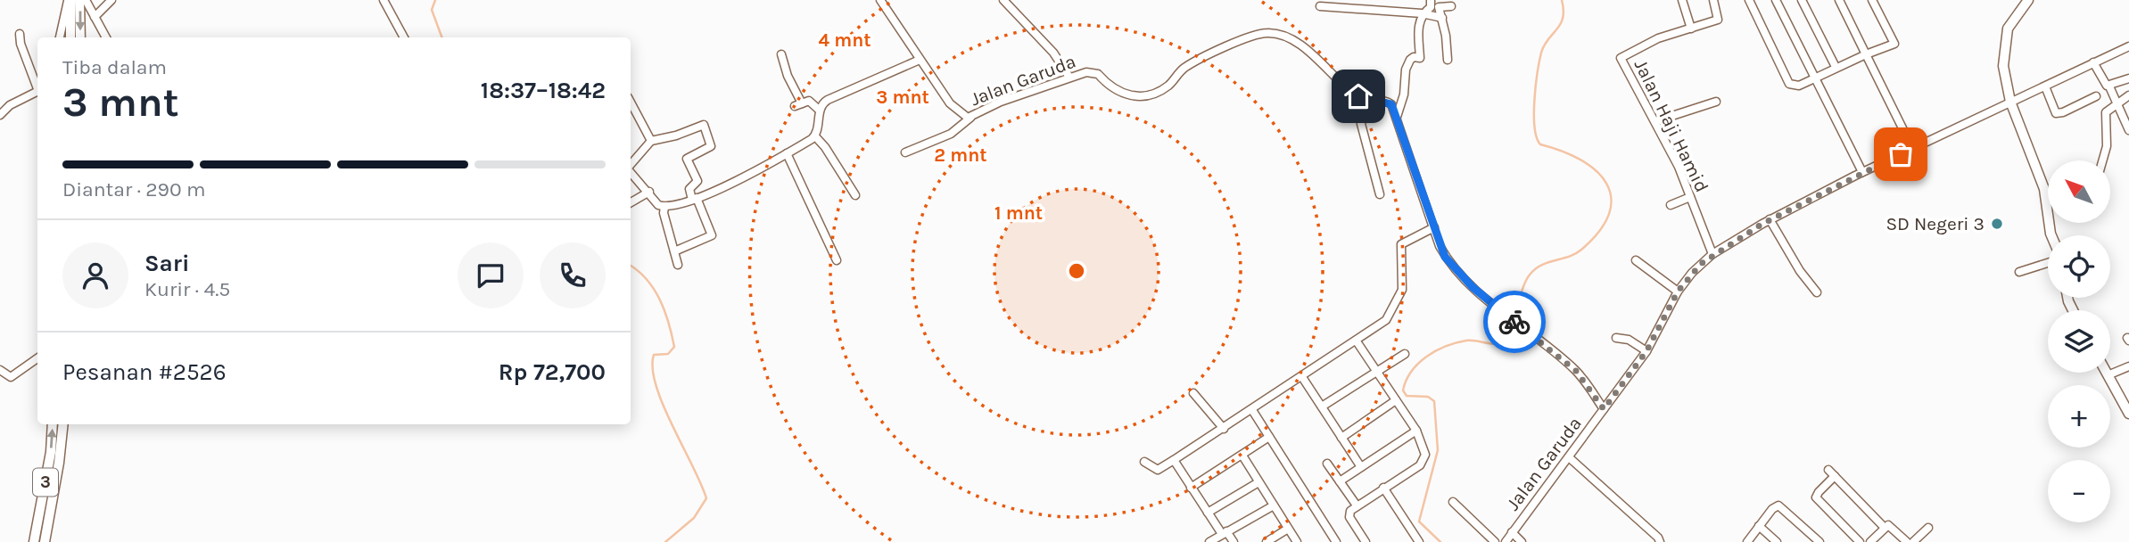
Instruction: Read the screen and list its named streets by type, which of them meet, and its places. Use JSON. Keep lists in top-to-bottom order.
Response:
{
  "streets": {
    "main road": ["3"],
    "street": ["Jalan Garuda", "Jalan Haji Hamid"]
  },
  "places": ["SD Negeri 3"],
  "north": "top left",
  "page": {
    "heading": ["3 mnt", "Tiba dalam", "18:37–18:42"],
    "panel": [
      "Sari",
      "Kurir · 4.5",
      "Pesanan #2526",
      "Rp 72,700"
    ],
    "bar": "Diantar · 290 m",
    "map_buttons": ["+", "−"]
  },
  "rings": [
    "4 mnt",
    "3 mnt",
    "2 mnt",
    "1 mnt"
  ]
}
